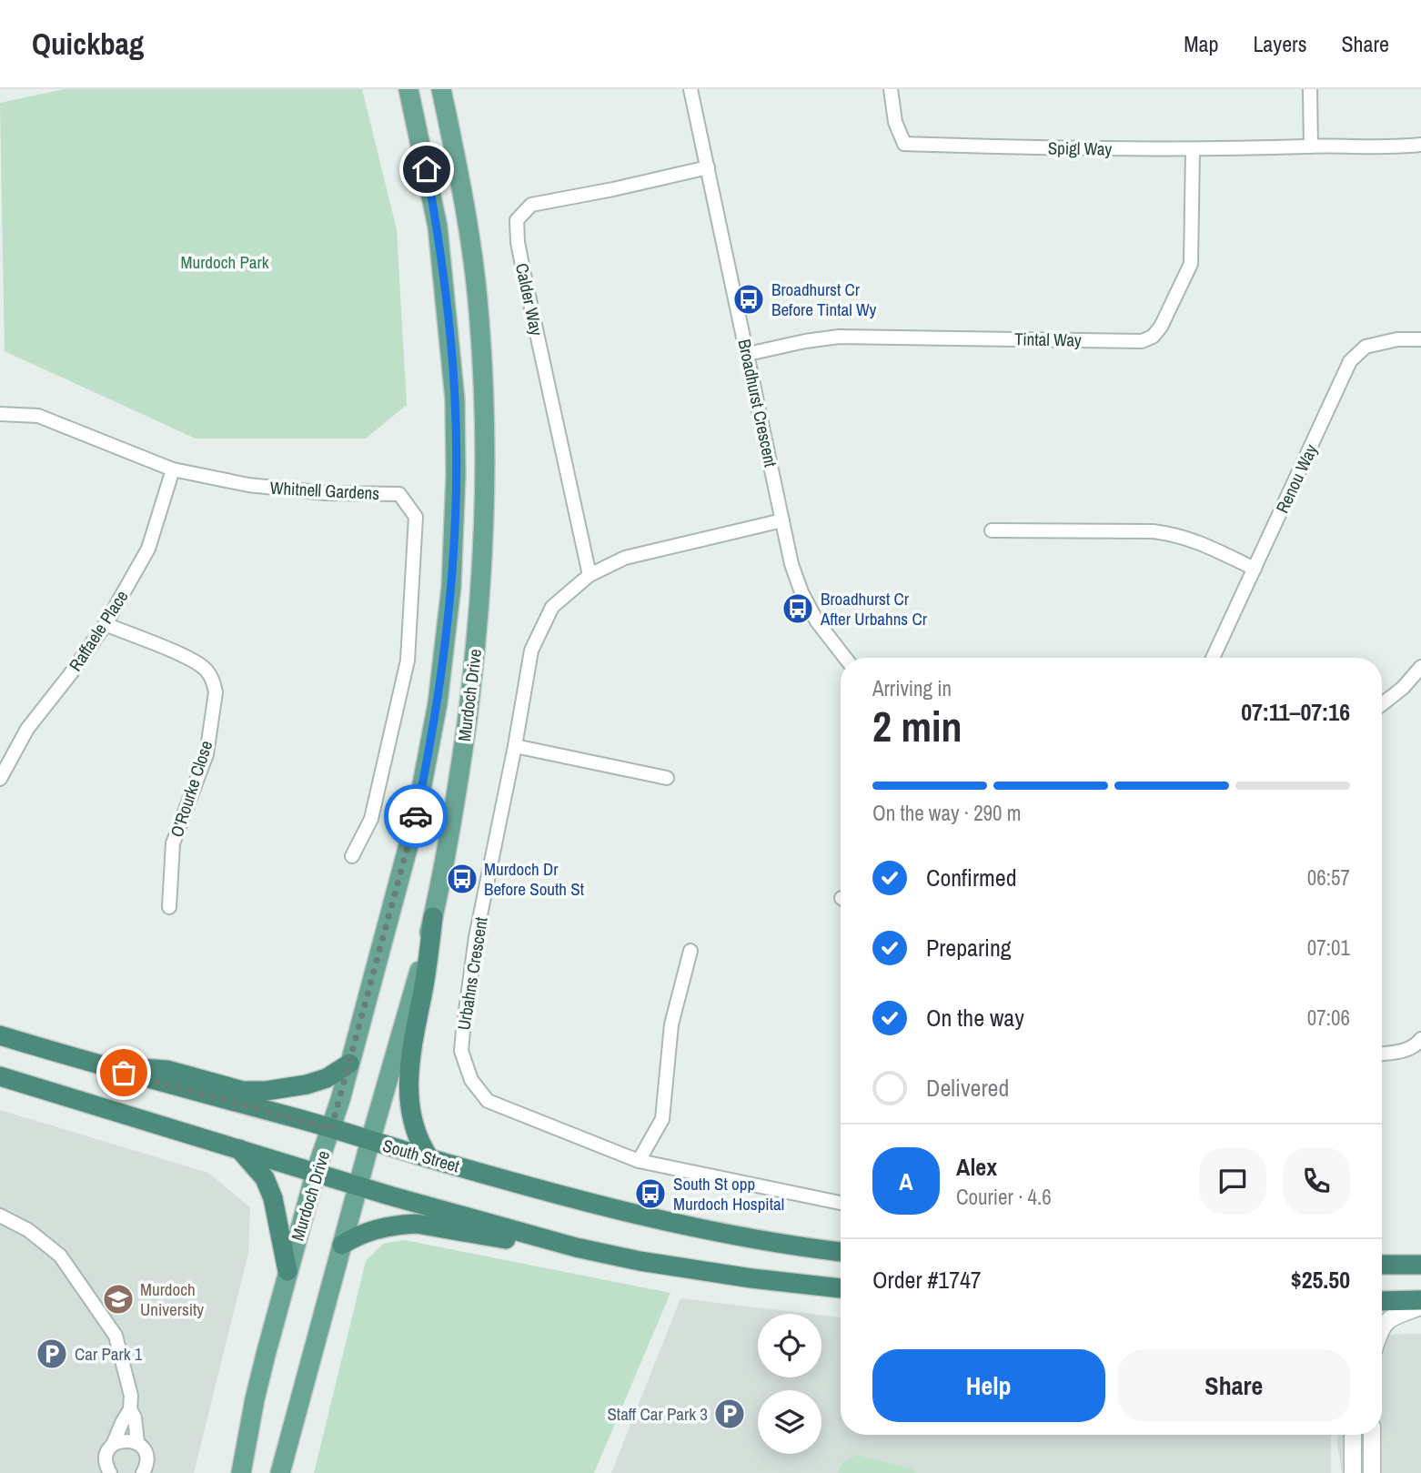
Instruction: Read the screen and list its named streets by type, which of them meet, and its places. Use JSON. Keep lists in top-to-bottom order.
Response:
{
  "streets": {
    "highway": ["South Street"],
    "main road": ["Murdoch Drive"],
    "street": [
      "Spigl Way",
      "Calder Way",
      "Tintal Way",
      "Broadhurst Crescent",
      "Renou Way",
      "Whitnell Gardens",
      "Raffaele Place",
      "O’Rourke Close",
      "Urbahns Crescent"
    ]
  },
  "crossings": [
    ["Spigl Way", "Tintal Way"],
    ["Calder Way", "Broadhurst Crescent"],
    ["Calder Way", "Urbahns Crescent"],
    ["Tintal Way", "Broadhurst Crescent"],
    ["Broadhurst Crescent", "Urbahns Crescent"],
    ["Whitnell Gardens", "Raffaele Place"],
    ["Raffaele Place", "O’Rourke Close"],
    ["Murdoch Drive", "South Street"]
  ],
  "parks": ["Murdoch Park"],
  "places": {
    "bus stop": [
      "Broadhurst Cr Before Tintal Wy",
      "Broadhurst Cr After Urbahns Cr",
      "Murdoch Dr Before South St",
      "South St opp Murdoch Hospital"
    ],
    "school or university": ["Murdoch University"],
    "parking": ["Car Park 1", "Staff Car Park 3"]
  },
  "page": {
    "header": "Quickbag",
    "nav": ["Map", "Layers", "Share"],
    "heading": ["2 min", "Arriving in", "07:11–07:16"],
    "panel": [
      "Alex",
      "Courier · 4.6",
      "Order #1747",
      "$25.50"
    ],
    "bar": "On the way · 290 m",
    "list": [
      ["Confirmed", "06:57"],
      ["Preparing", "07:01"],
      ["On the way", "07:06"],
      "Delivered"
    ],
    "round": "A",
    "buttons": ["Help", "Share"]
  }
}
